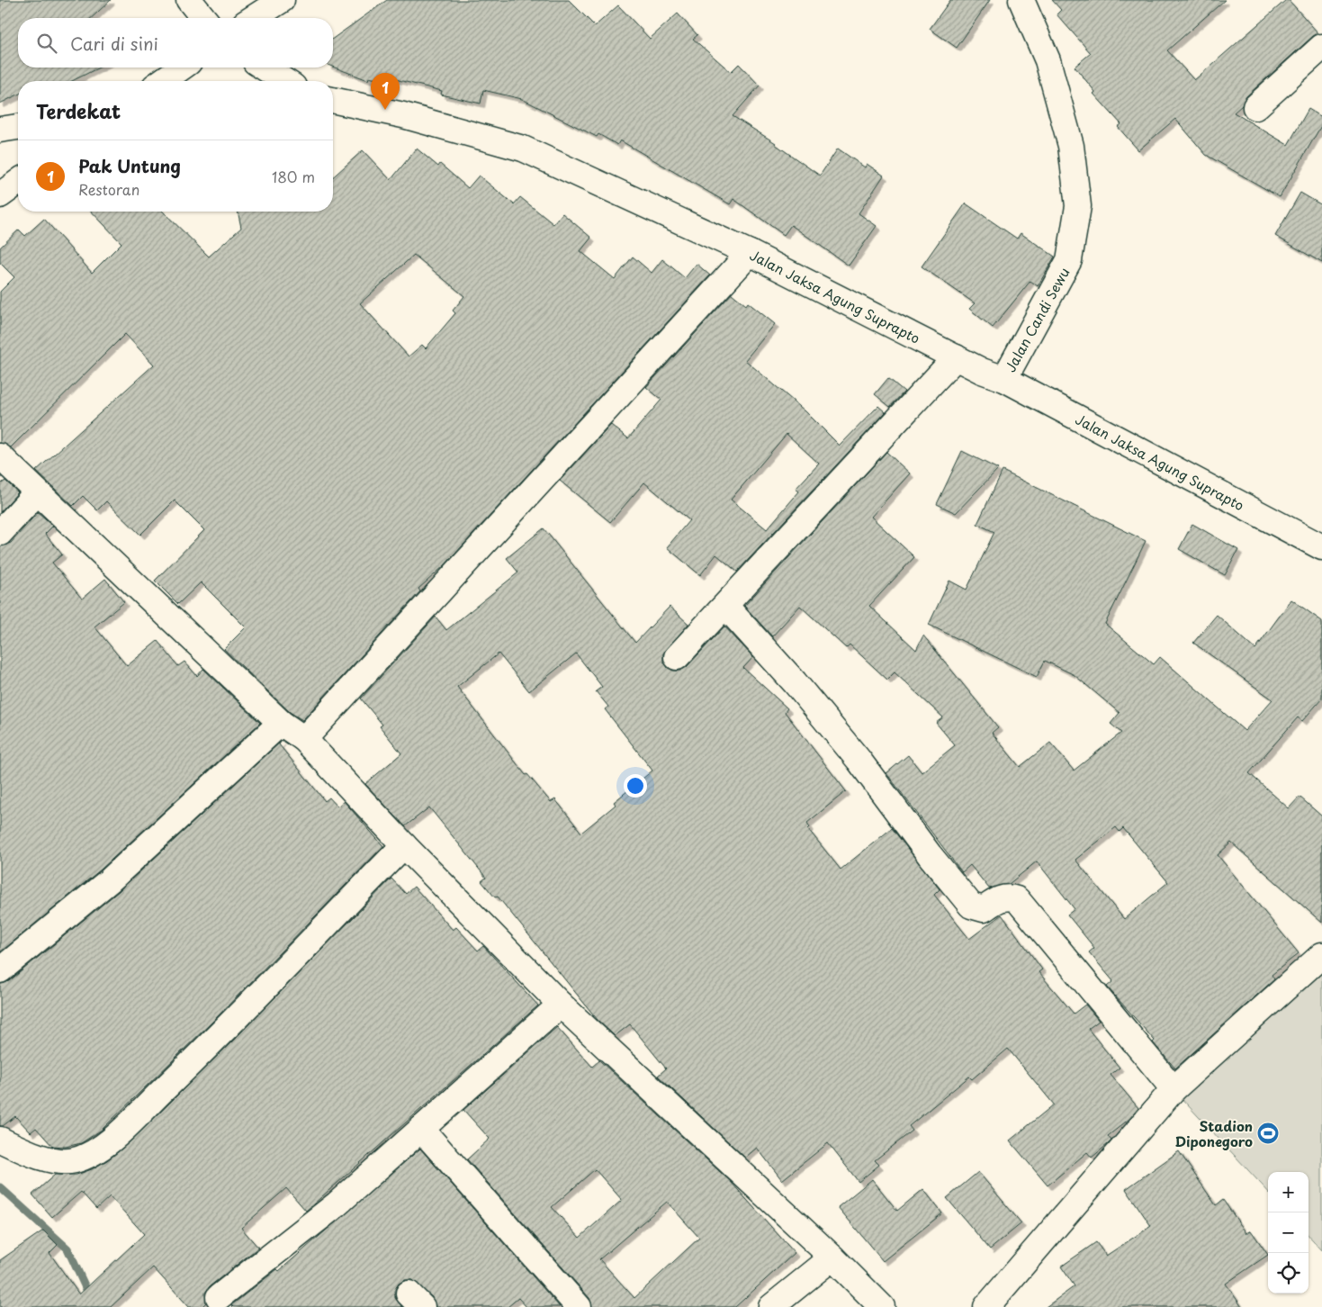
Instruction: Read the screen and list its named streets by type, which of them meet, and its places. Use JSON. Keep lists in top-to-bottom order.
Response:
{
  "streets": {
    "street": ["Jalan Jaksa Agung Suprapto", "Jalan Candi Sewu"]
  },
  "crossings": [
    ["Jalan Jaksa Agung Suprapto", "Jalan Candi Sewu"]
  ],
  "places": {
    "sports": ["Stadion Diponegoro"]
  },
  "page": {
    "search": "Cari di sini",
    "pins": "1",
    "heading": "Terdekat",
    "list": [
      {
        "mark": "1",
        "name": "Pak Untung",
        "note": "Restoran",
        "value": "180 m"
      }
    ],
    "map_buttons": ["+", "−"]
  }
}
